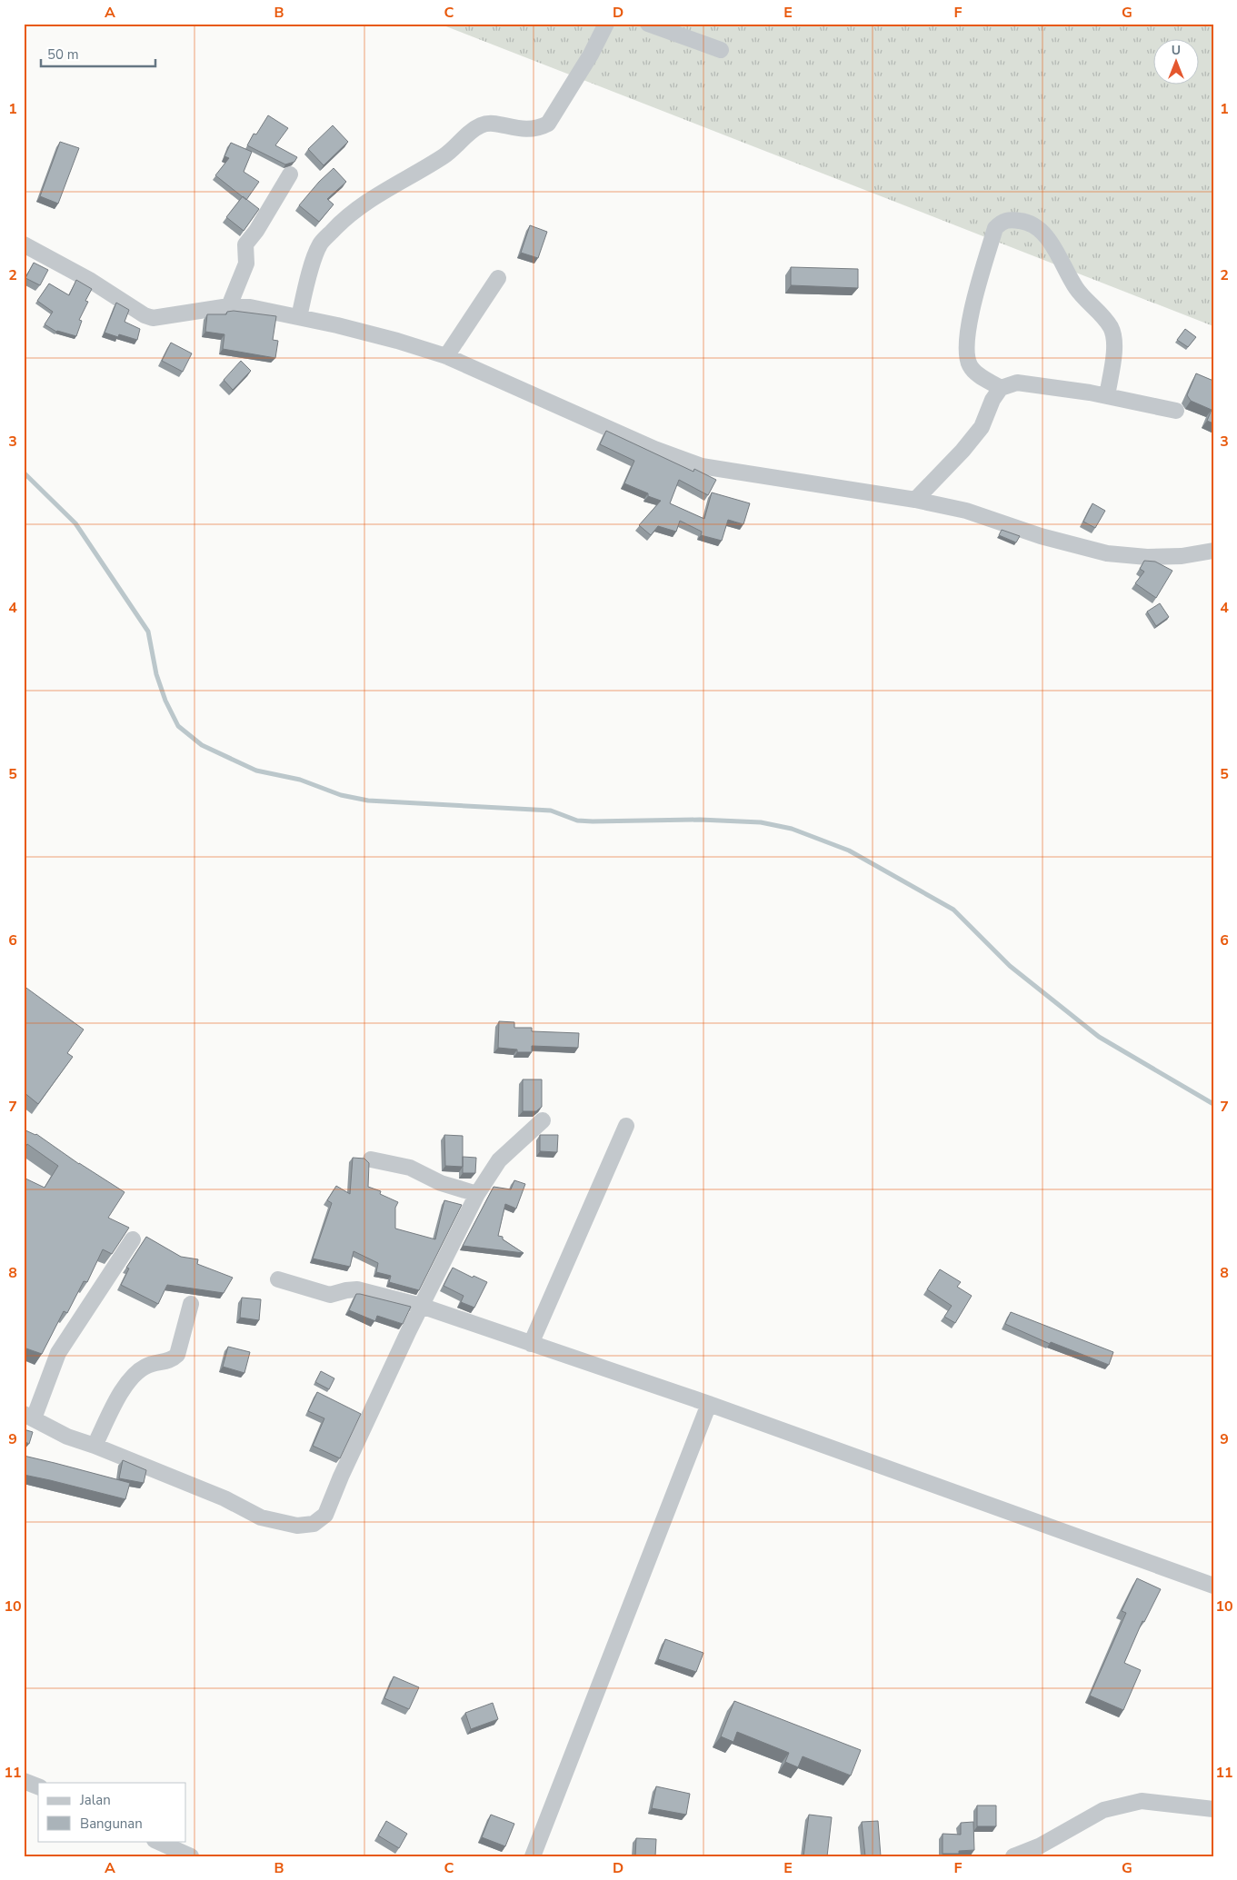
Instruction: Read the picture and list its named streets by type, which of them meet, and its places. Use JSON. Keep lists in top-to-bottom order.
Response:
{
  "legend": ["Jalan", "Bangunan"],
  "scale_bar": "50 m",
  "north": "top",
  "grid": {
    "columns": [
      "A",
      "B",
      "C",
      "D",
      "E",
      "F",
      "G"
    ],
    "rows": [
      "1",
      "2",
      "3",
      "4",
      "5",
      "6",
      "7",
      "8",
      "9",
      "10",
      "11"
    ]
  }
}
